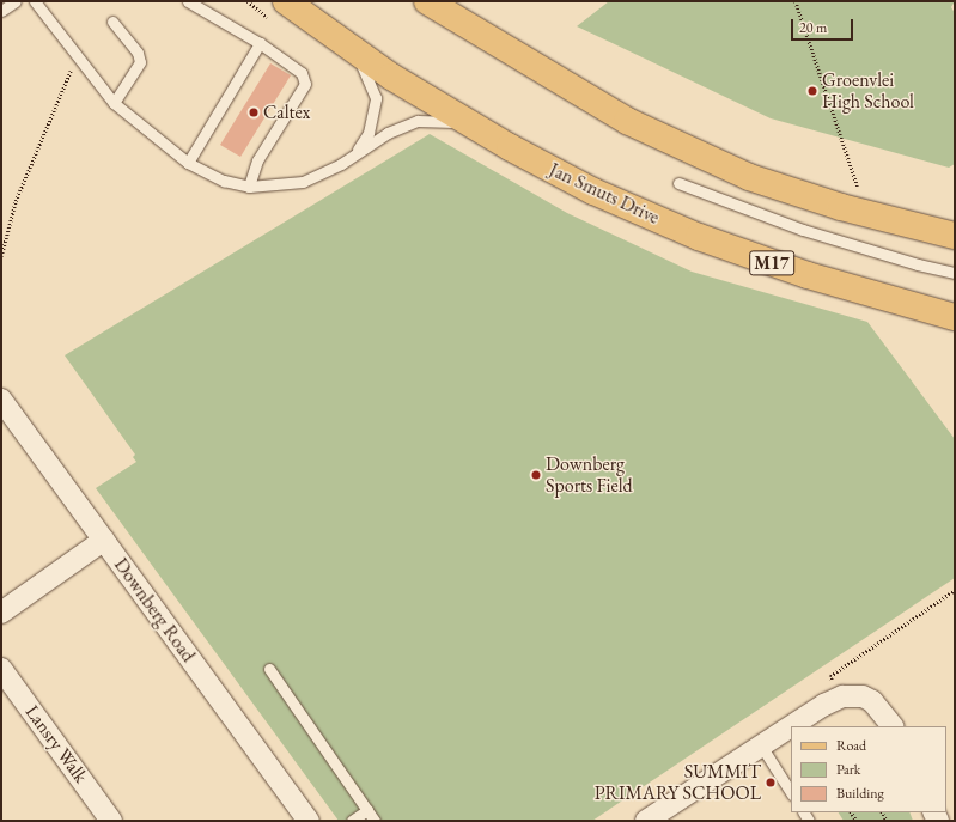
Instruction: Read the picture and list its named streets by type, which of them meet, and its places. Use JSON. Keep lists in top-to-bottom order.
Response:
{
  "streets": {
    "main road": ["Jan Smuts Drive", "M17"],
    "street": ["Downberg Road", "Lansry Walk"]
  },
  "places": [
    "Groenvlei High School",
    "Caltex",
    "Downberg Sports Field",
    "SUMMIT PRIMARY SCHOOL"
  ],
  "legend": ["Road", "Park", "Building"],
  "scale_bar": "20 m"
}
